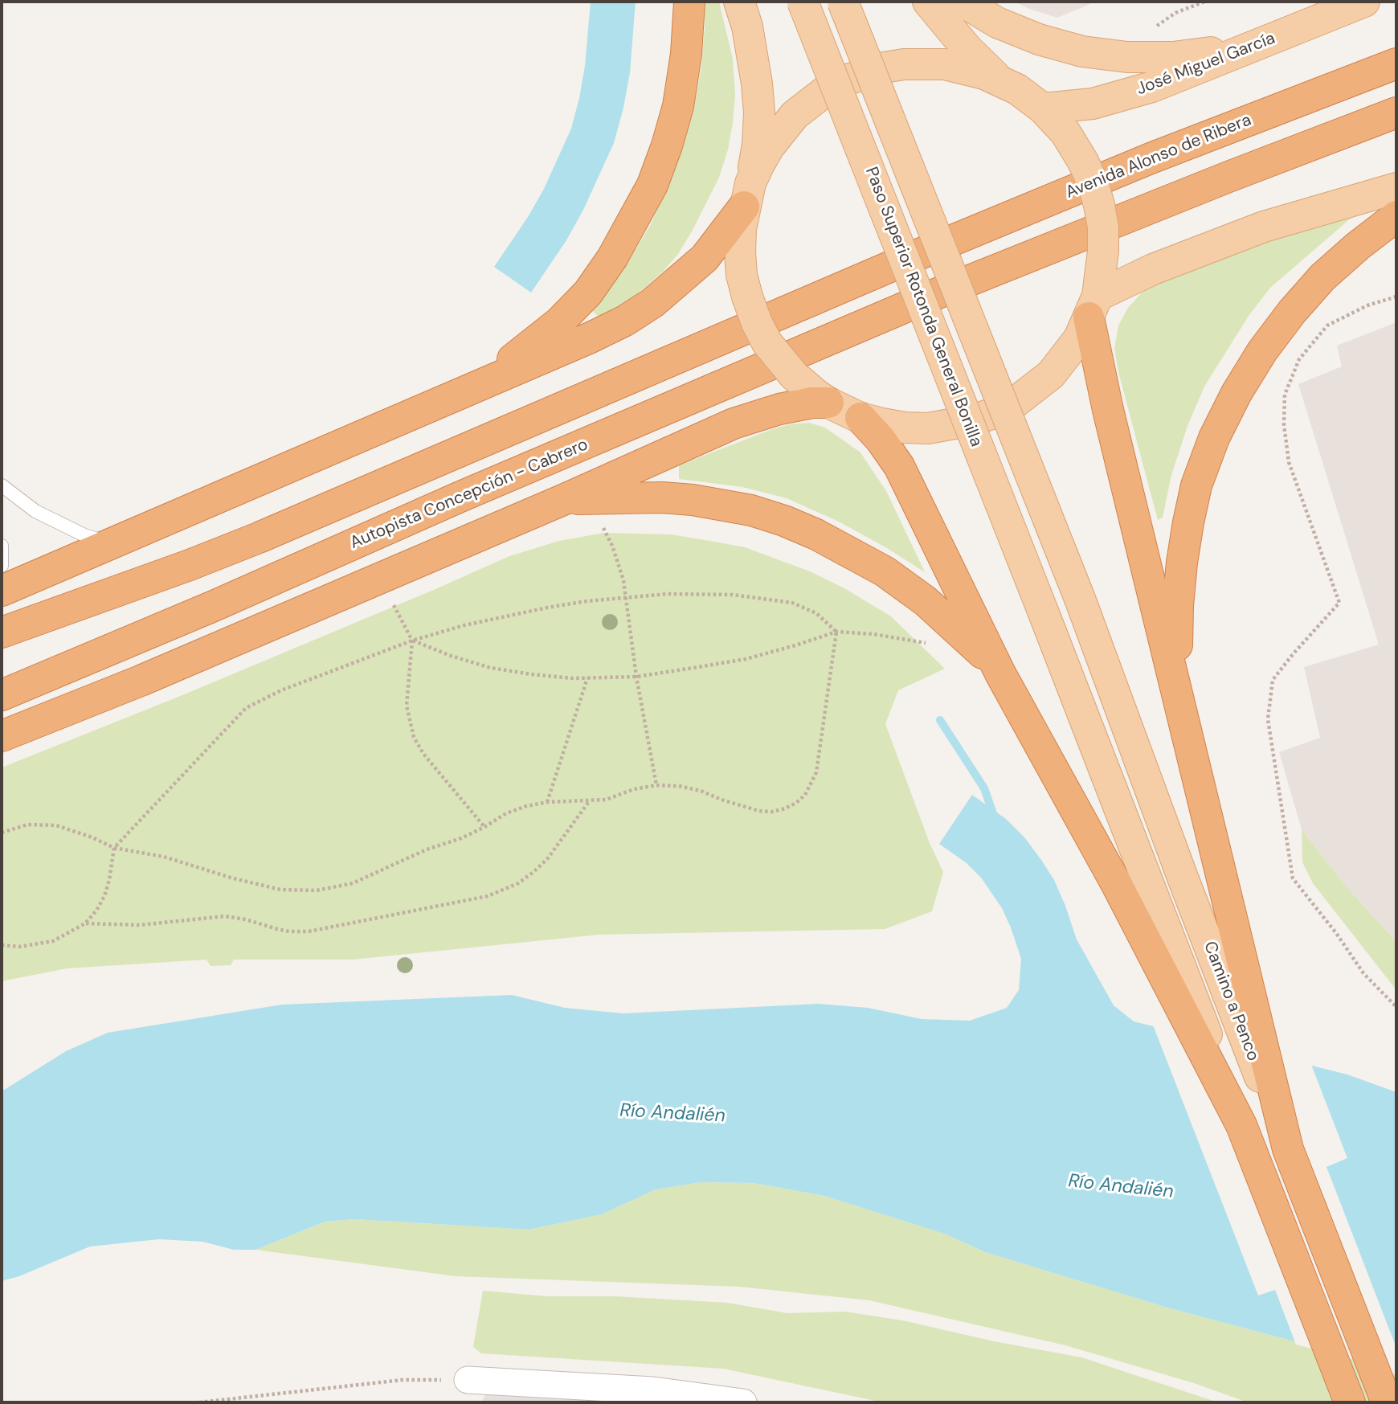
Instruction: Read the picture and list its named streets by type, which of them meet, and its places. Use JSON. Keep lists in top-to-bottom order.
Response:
{
  "streets": {
    "highway": ["Avenida Alonso de Ribera", "Autopista Concepción - Cabrero", "Camino a Penco"],
    "main road": ["José Miguel García", "Paso Superior Rotonda General Bonilla"]
  },
  "crossings": [
    ["Paso Superior Rotonda General Bonilla", "Camino a Penco"]
  ],
  "water": ["Río Andalién"]
}
